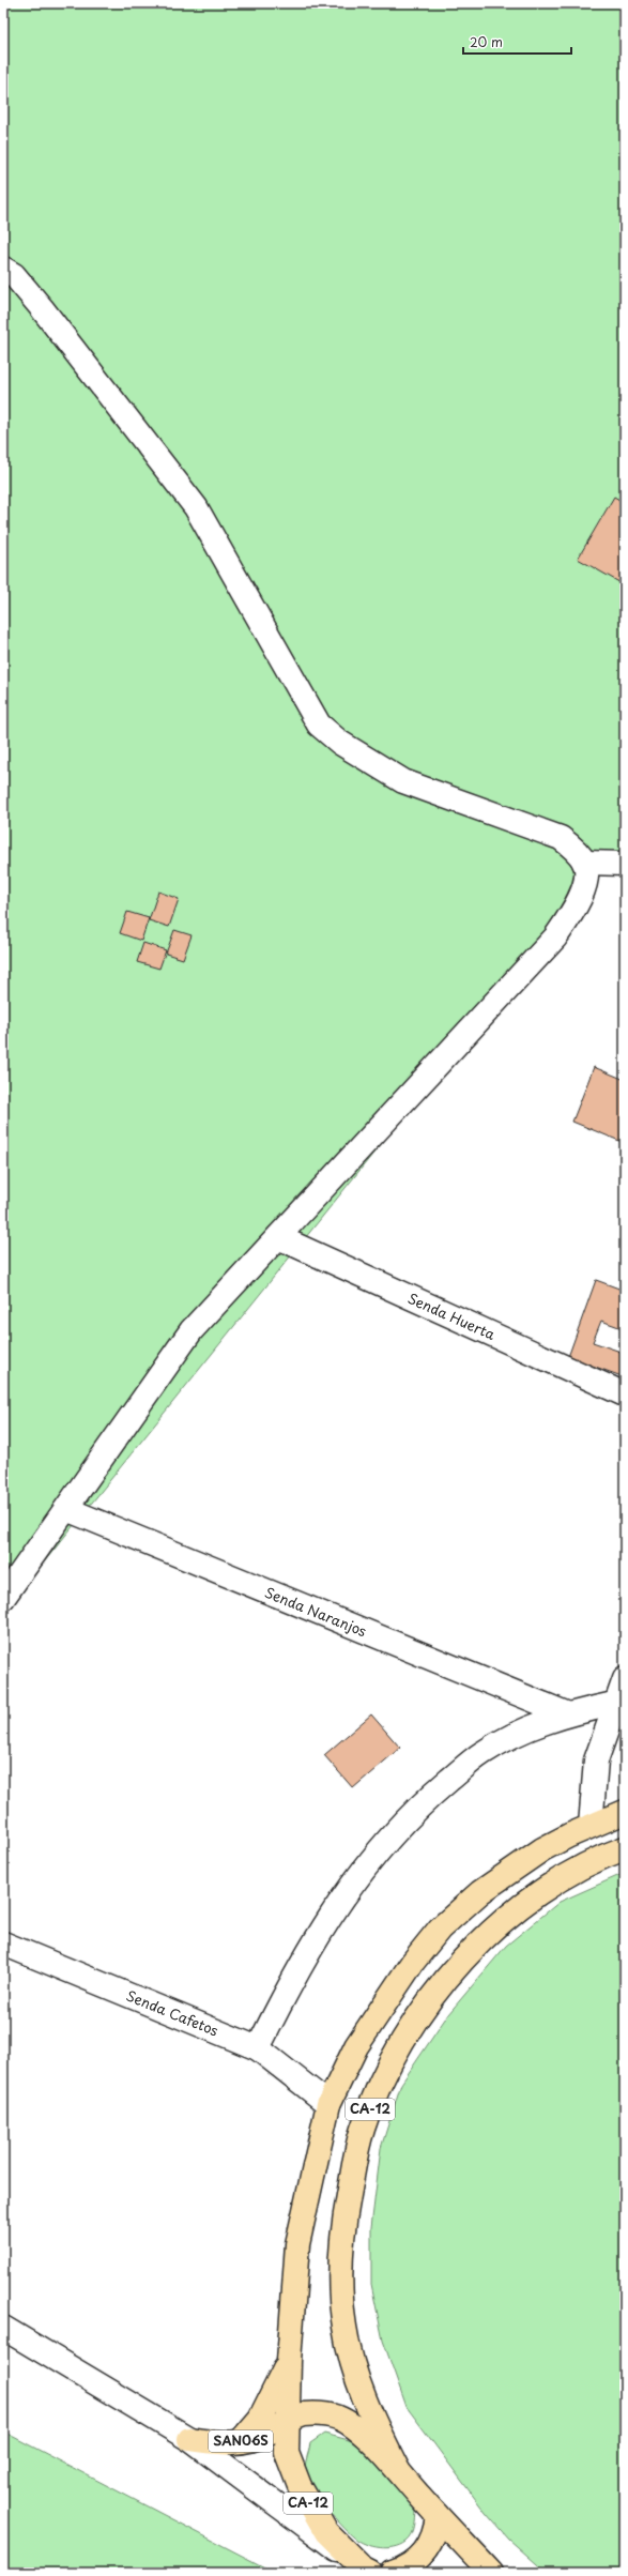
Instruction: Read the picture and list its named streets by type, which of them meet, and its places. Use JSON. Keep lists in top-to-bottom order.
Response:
{
  "streets": {
    "highway": ["CA-12", "SAN06S"],
    "street": ["Senda Huerta", "Senda Naranjos", "Senda Cafetos"]
  },
  "crossings": [
    ["Senda Cafetos", "CA-12"],
    ["CA-12", "SAN06S"]
  ],
  "scale_bar": "20 m"
}
